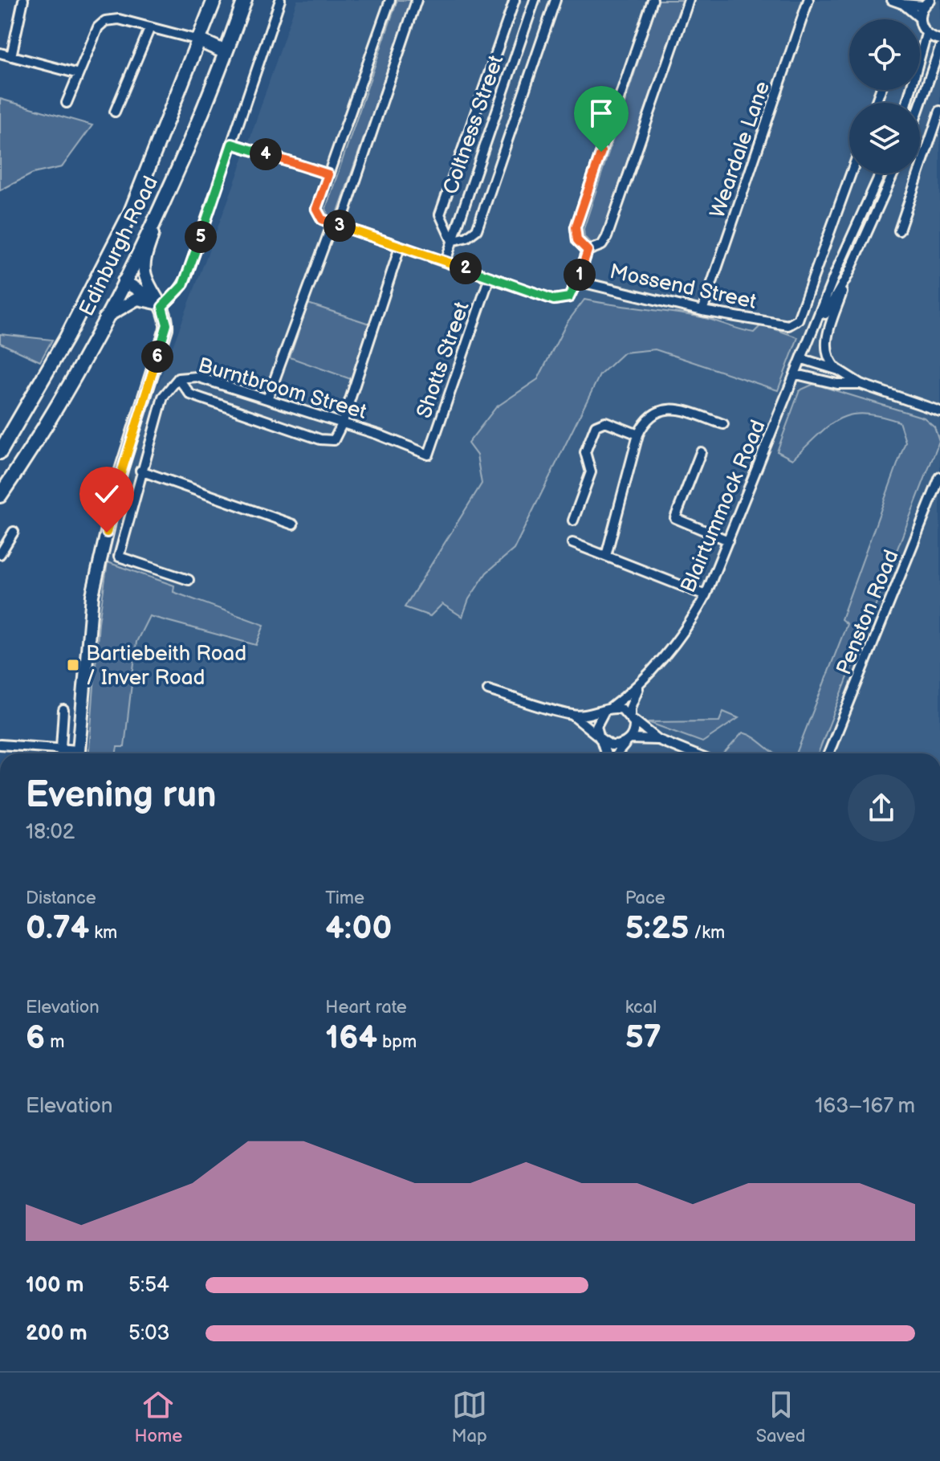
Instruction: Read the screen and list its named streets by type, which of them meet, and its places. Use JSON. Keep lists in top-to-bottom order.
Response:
{
  "streets": {
    "main road": ["Edinburgh Road"],
    "street": [
      "Coltness Street",
      "Weardale Lane",
      "Mossend Street",
      "Shotts Street",
      "Burntbroom Street",
      "Blairtummock Road",
      "Penston Road"
    ]
  },
  "crossings": [
    ["Coltness Street", "Mossend Street"],
    ["Weardale Lane", "Mossend Street"],
    ["Mossend Street", "Shotts Street"],
    ["Shotts Street", "Burntbroom Street"]
  ],
  "places": {
    "transit": ["Bartiebeith Road / Inver Road"]
  },
  "page": {
    "pins": [
      "4",
      "3",
      "5",
      "2",
      "1",
      "6"
    ],
    "heading": ["Evening run", "18:02"],
    "stats": [
      ["Distance", "0.74 km"],
      ["Time", "4:00"],
      ["Pace", "5:25 /km"],
      ["Elevation", "6 m"],
      ["Heart rate", "164 bpm"],
      ["kcal", "57"]
    ],
    "chart": ["Elevation", "163–167 m"],
    "list": [
      {
        "name": "100 m",
        "note": "5:54"
      },
      {
        "name": "200 m",
        "note": "5:03"
      }
    ],
    "tabs": ["Home", "Map", "Saved"]
  }
}
